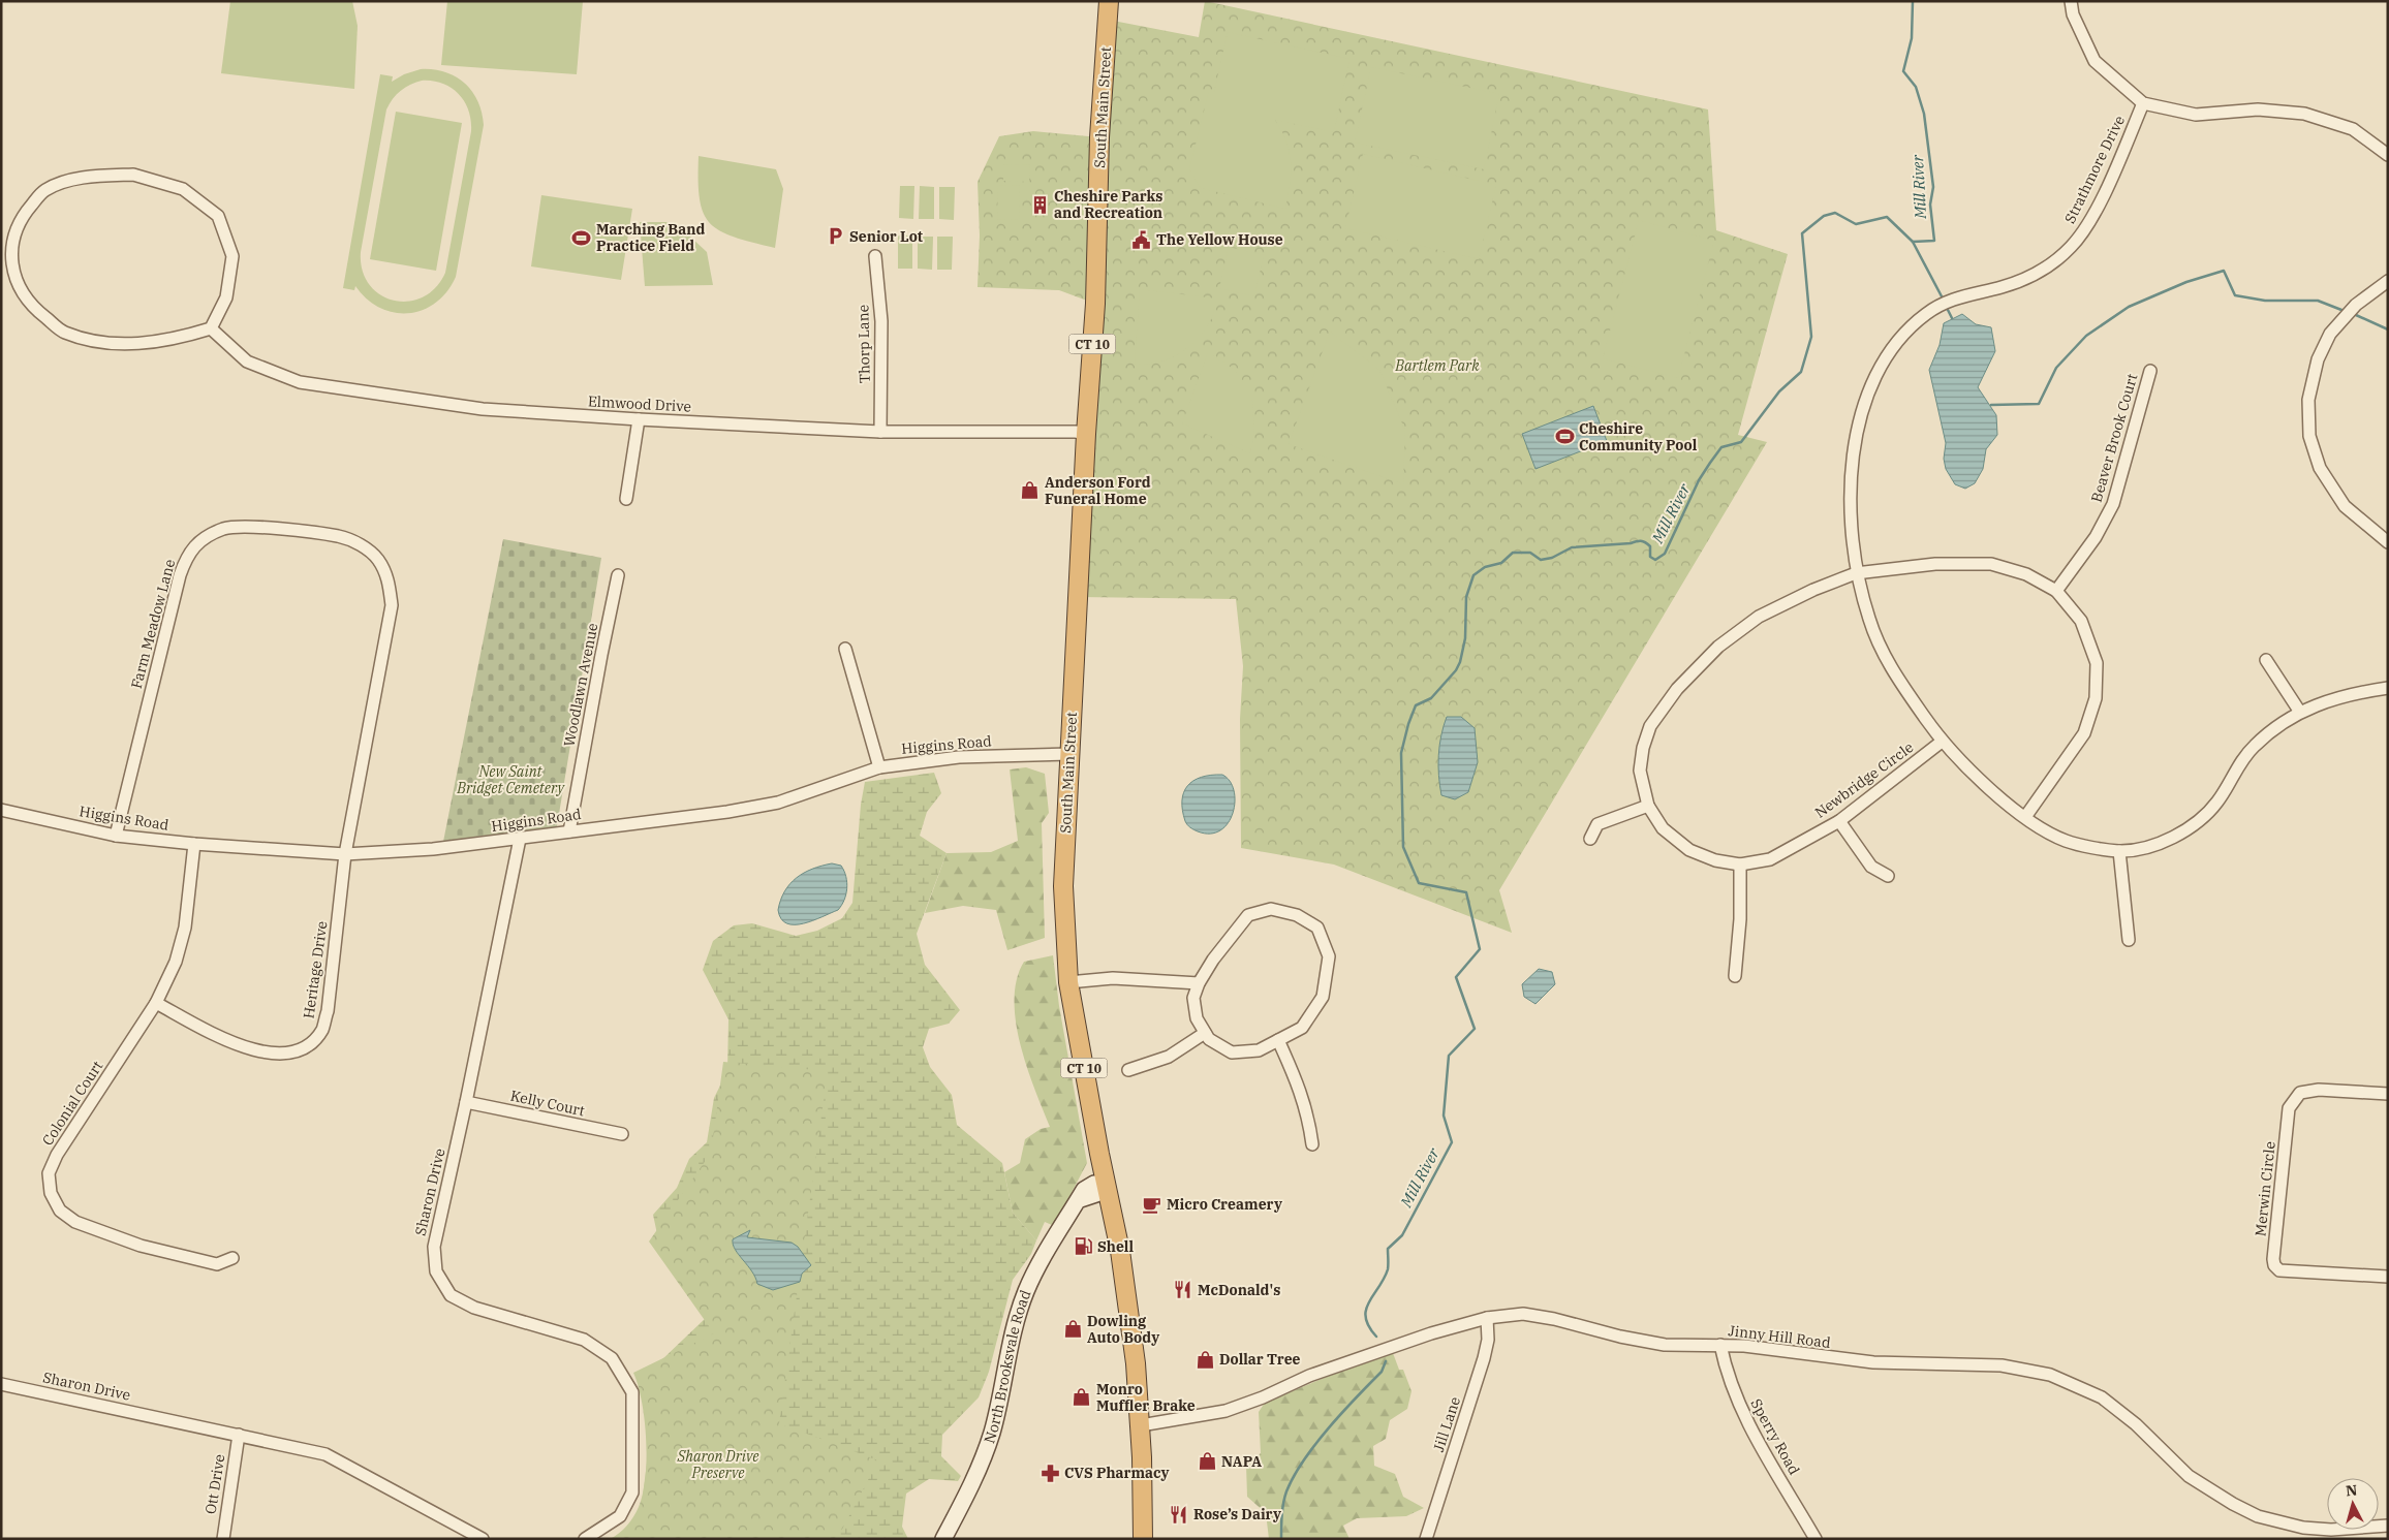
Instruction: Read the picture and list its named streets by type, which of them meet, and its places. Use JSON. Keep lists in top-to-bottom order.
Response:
{
  "streets": {
    "highway": ["South Main Street", "CT 10"],
    "main road": ["North Brooksvale Road"],
    "street": [
      "Strathmore Drive",
      "Thorp Lane",
      "Elmwood Drive",
      "Beaver Brook Court",
      "Farm Meadow Lane",
      "Woodlawn Avenue",
      "Higgins Road",
      "Newbridge Circle",
      "Heritage Drive",
      "Colonial Court",
      "Kelly Court",
      "Merwin Circle",
      "Sharon Drive",
      "Jinny Hill Road",
      "Jill Lane",
      "Sperry Road",
      "Ott Drive"
    ]
  },
  "crossings": [
    ["South Main Street", "Elmwood Drive"],
    ["South Main Street", "Higgins Road"],
    ["South Main Street", "Jinny Hill Road"],
    ["South Main Street", "North Brooksvale Road"],
    ["Strathmore Drive", "Newbridge Circle"],
    ["Thorp Lane", "Elmwood Drive"],
    ["Beaver Brook Court", "Newbridge Circle"],
    ["Farm Meadow Lane", "Higgins Road"],
    ["Farm Meadow Lane", "Heritage Drive"],
    ["Woodlawn Avenue", "Higgins Road"],
    ["Higgins Road", "Heritage Drive"],
    ["Higgins Road", "Colonial Court"],
    ["Higgins Road", "Sharon Drive"],
    ["Heritage Drive", "Colonial Court"],
    ["Kelly Court", "Sharon Drive"],
    ["Sharon Drive", "Ott Drive"],
    ["Jinny Hill Road", "Jill Lane"],
    ["Jinny Hill Road", "Sperry Road"]
  ],
  "water": ["Mill River"],
  "parks": ["Bartlem Park", "New Saint Bridget Cemetery", "Sharon Drive Preserve"],
  "places": {
    "building": ["Cheshire Parks and Recreation"],
    "parking": ["Senior Lot"],
    "sports": ["Marching Band Practice Field", "Cheshire Community Pool"],
    "public building": ["The Yellow House"],
    "shop": [
      "Anderson Ford Funeral Home",
      "Dowling Auto Body",
      "Dollar Tree",
      "Monro Muffler Brake",
      "NAPA"
    ],
    "cafe": ["Micro Creamery"],
    "fuel station": ["Shell"],
    "restaurant": ["McDonald's", "Rose’s Dairy"],
    "pharmacy": ["CVS Pharmacy"]
  },
  "north": "top"
}
